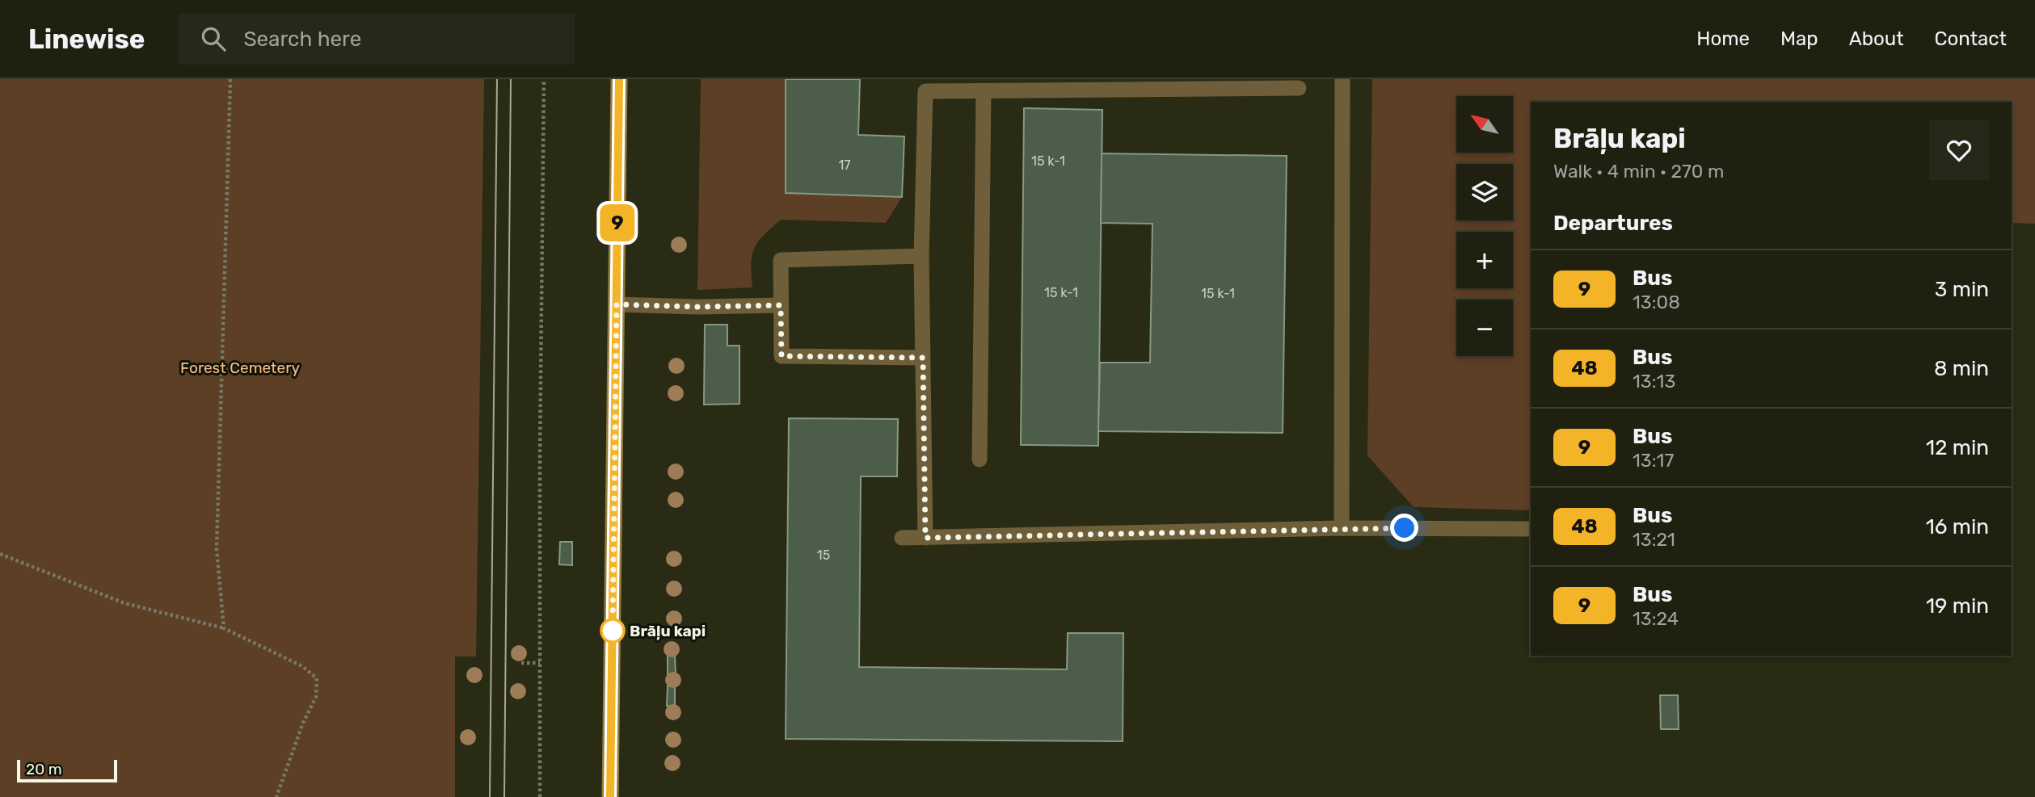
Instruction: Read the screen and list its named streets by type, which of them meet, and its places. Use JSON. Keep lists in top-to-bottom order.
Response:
{
  "parks": ["Forest Cemetery"],
  "places": ["Brāļu kapi"],
  "lines": ["bus line 9"],
  "house_numbers": [
    "15 k-1",
    "17",
    "15 k-1",
    "15 k-1",
    "15"
  ],
  "scale_bar": "20 m",
  "north": "top left",
  "page": {
    "header": "Linewise",
    "search": "Search here",
    "nav": [
      "Home",
      "Map",
      "About",
      "Contact"
    ],
    "on_map": "9",
    "map_buttons": ["+", "−"],
    "heading": [
      ["Brāļu kapi", "Walk · 4 min · 270 m"],
      "Departures"
    ],
    "list": [
      {
        "mark": "9",
        "name": "Bus",
        "note": "13:08",
        "value": "3 min"
      },
      {
        "mark": "48",
        "name": "Bus",
        "note": "13:13",
        "value": "8 min"
      },
      {
        "mark": "9",
        "name": "Bus",
        "note": "13:17",
        "value": "12 min"
      },
      {
        "mark": "48",
        "name": "Bus",
        "note": "13:21",
        "value": "16 min"
      },
      {
        "mark": "9",
        "name": "Bus",
        "note": "13:24",
        "value": "19 min"
      }
    ],
    "scale": "20 m"
  }
}
